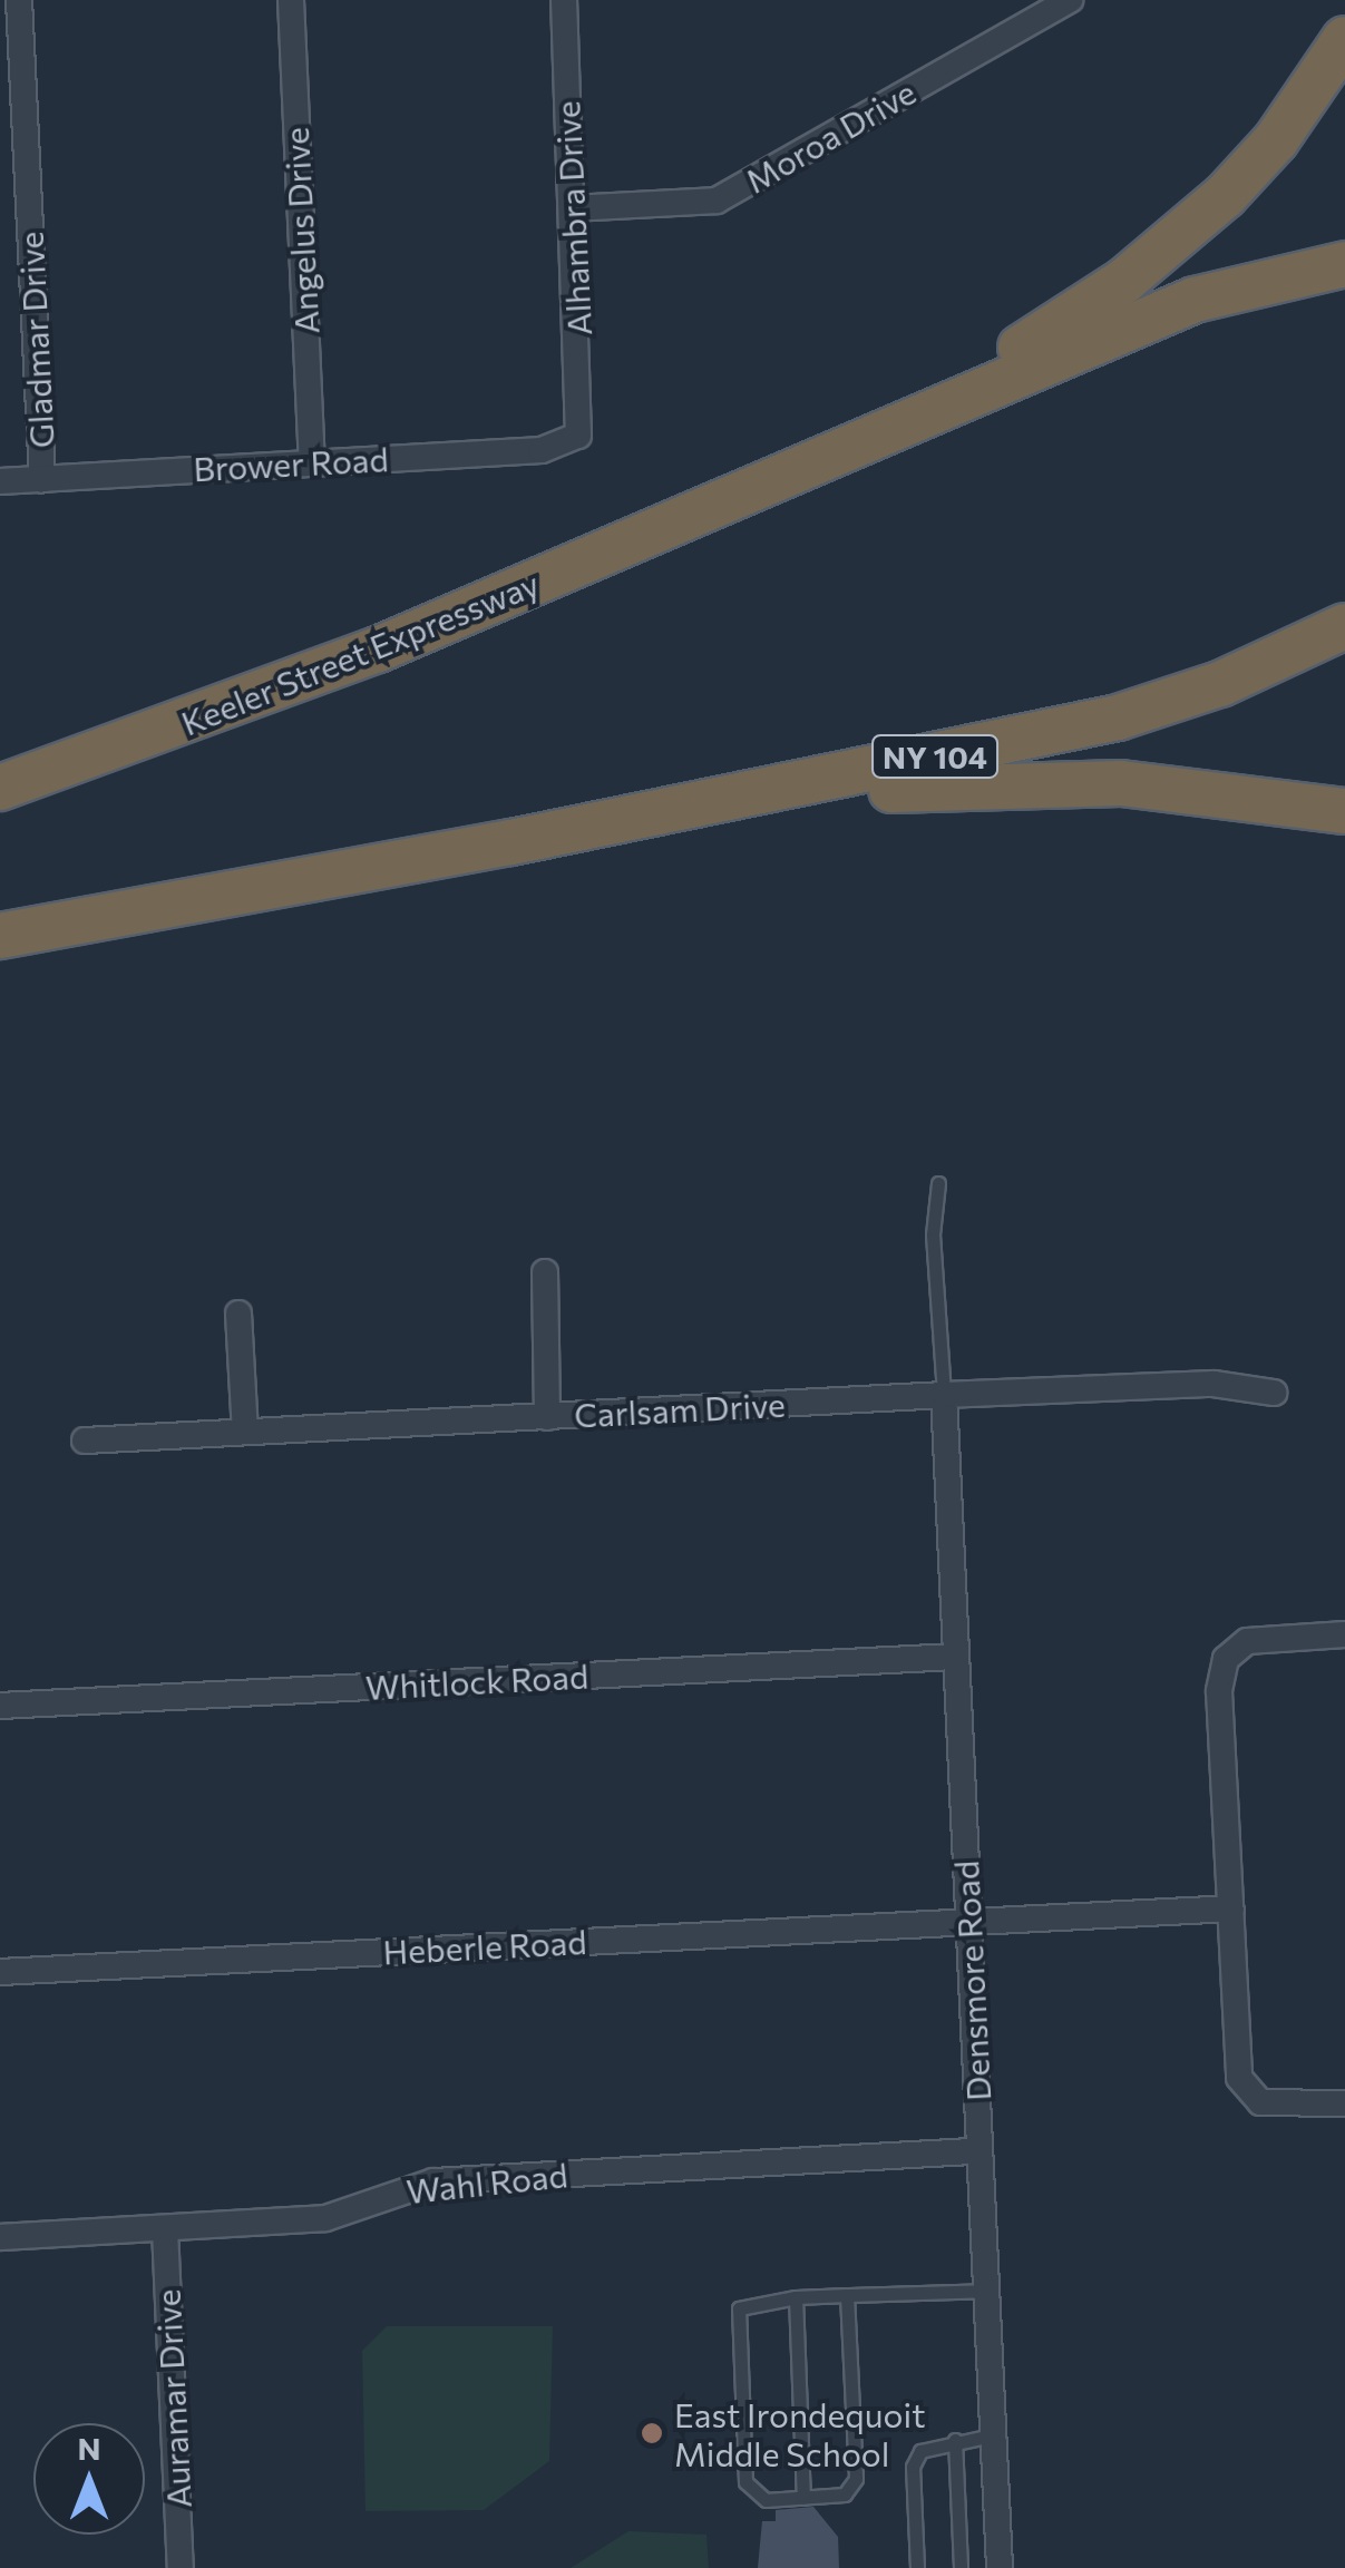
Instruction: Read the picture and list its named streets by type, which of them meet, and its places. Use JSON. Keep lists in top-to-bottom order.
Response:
{
  "streets": {
    "highway": ["Keeler Street Expressway", "NY 104"],
    "street": [
      "Moroa Drive",
      "Alhambra Drive",
      "Angelus Drive",
      "Gladmar Drive",
      "Brower Road",
      "Carlsam Drive",
      "Whitlock Road",
      "Heberle Road",
      "Densmore Road",
      "Wahl Road",
      "Auramar Drive"
    ]
  },
  "crossings": [
    ["Moroa Drive", "Alhambra Drive"],
    ["Alhambra Drive", "Brower Road"],
    ["Angelus Drive", "Brower Road"],
    ["Gladmar Drive", "Brower Road"],
    ["Carlsam Drive", "Densmore Road"],
    ["Whitlock Road", "Densmore Road"],
    ["Heberle Road", "Densmore Road"],
    ["Densmore Road", "Wahl Road"],
    ["Wahl Road", "Auramar Drive"]
  ],
  "places": ["East Irondequoit Middle School"],
  "north": "top"
}
